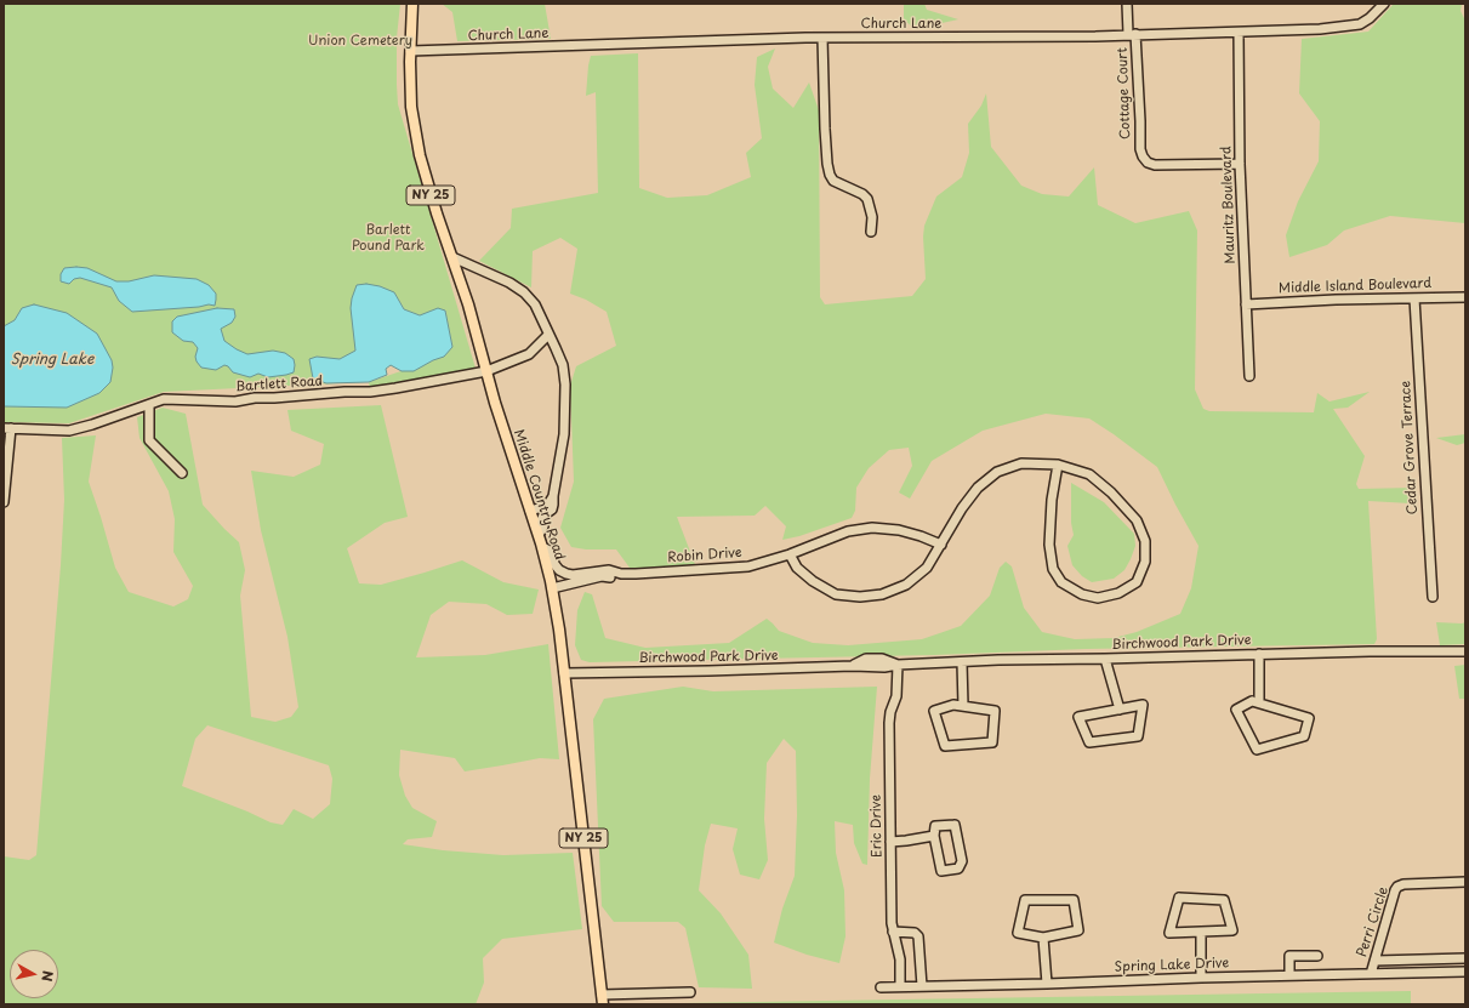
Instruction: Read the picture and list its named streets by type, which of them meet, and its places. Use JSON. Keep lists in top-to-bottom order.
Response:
{
  "streets": {
    "main road": ["NY 25", "Middle Country Road"],
    "street": [
      "Church Lane",
      "Cottage Court",
      "Mauritz Boulevard",
      "Middle Island Boulevard",
      "Bartlett Road",
      "Cedar Grove Terrace",
      "Robin Drive",
      "Birchwood Park Drive",
      "Eric Drive",
      "Perri Circle",
      "Spring Lake Drive"
    ]
  },
  "crossings": [
    ["Church Lane", "Cottage Court"],
    ["Church Lane", "Mauritz Boulevard"],
    ["Church Lane", "Middle Country Road"],
    ["Cottage Court", "Mauritz Boulevard"],
    ["Mauritz Boulevard", "Middle Island Boulevard"],
    ["Middle Island Boulevard", "Cedar Grove Terrace"],
    ["Bartlett Road", "Middle Country Road"],
    ["Middle Country Road", "Robin Drive"],
    ["Middle Country Road", "Birchwood Park Drive"],
    ["Birchwood Park Drive", "Eric Drive"],
    ["Eric Drive", "Spring Lake Drive"],
    ["Perri Circle", "Spring Lake Drive"]
  ],
  "water": ["Spring Lake"],
  "parks": ["Union Cemetery", "Barlett Pound Park"],
  "north": "right"
}
